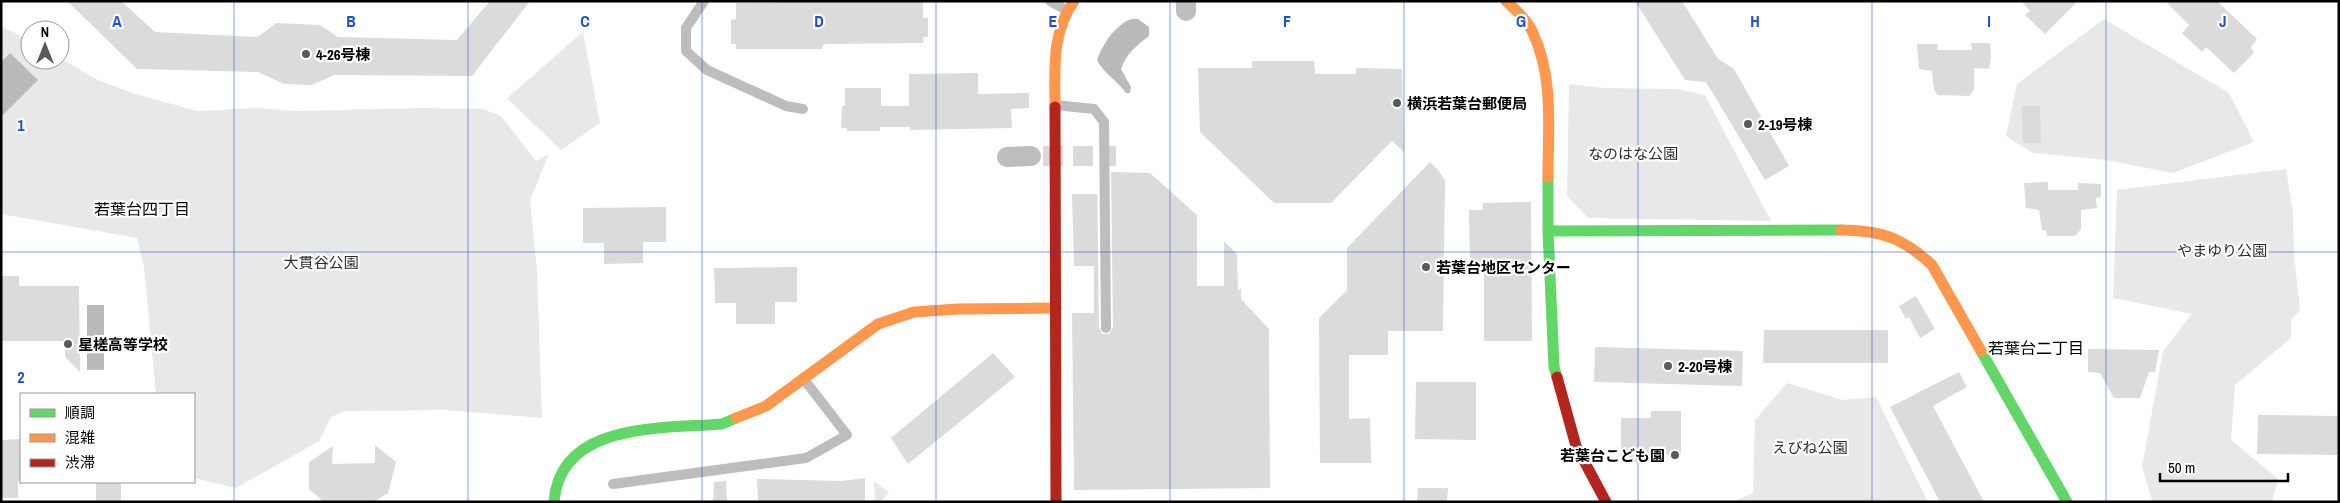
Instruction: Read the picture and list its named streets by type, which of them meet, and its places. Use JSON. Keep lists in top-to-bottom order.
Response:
{
  "districts": ["若葉台四丁目", "若葉台二丁目"],
  "parks": [
    "なのはな公園",
    "やまゆり公園",
    "大貫谷公園",
    "えびね公園"
  ],
  "places": [
    "4-26号棟",
    "横浜若葉台郵便局",
    "2-19号棟",
    "若葉台地区センター",
    "星槎高等学校",
    "2-20号棟",
    "若葉台こども園"
  ],
  "legend": ["順調", "混雑", "渋滞"],
  "scale_bar": "50 m",
  "north": "top",
  "grid": {
    "columns": [
      "A",
      "B",
      "C",
      "D",
      "E",
      "F",
      "G",
      "H",
      "I",
      "J"
    ],
    "rows": ["1", "2"]
  }
}
